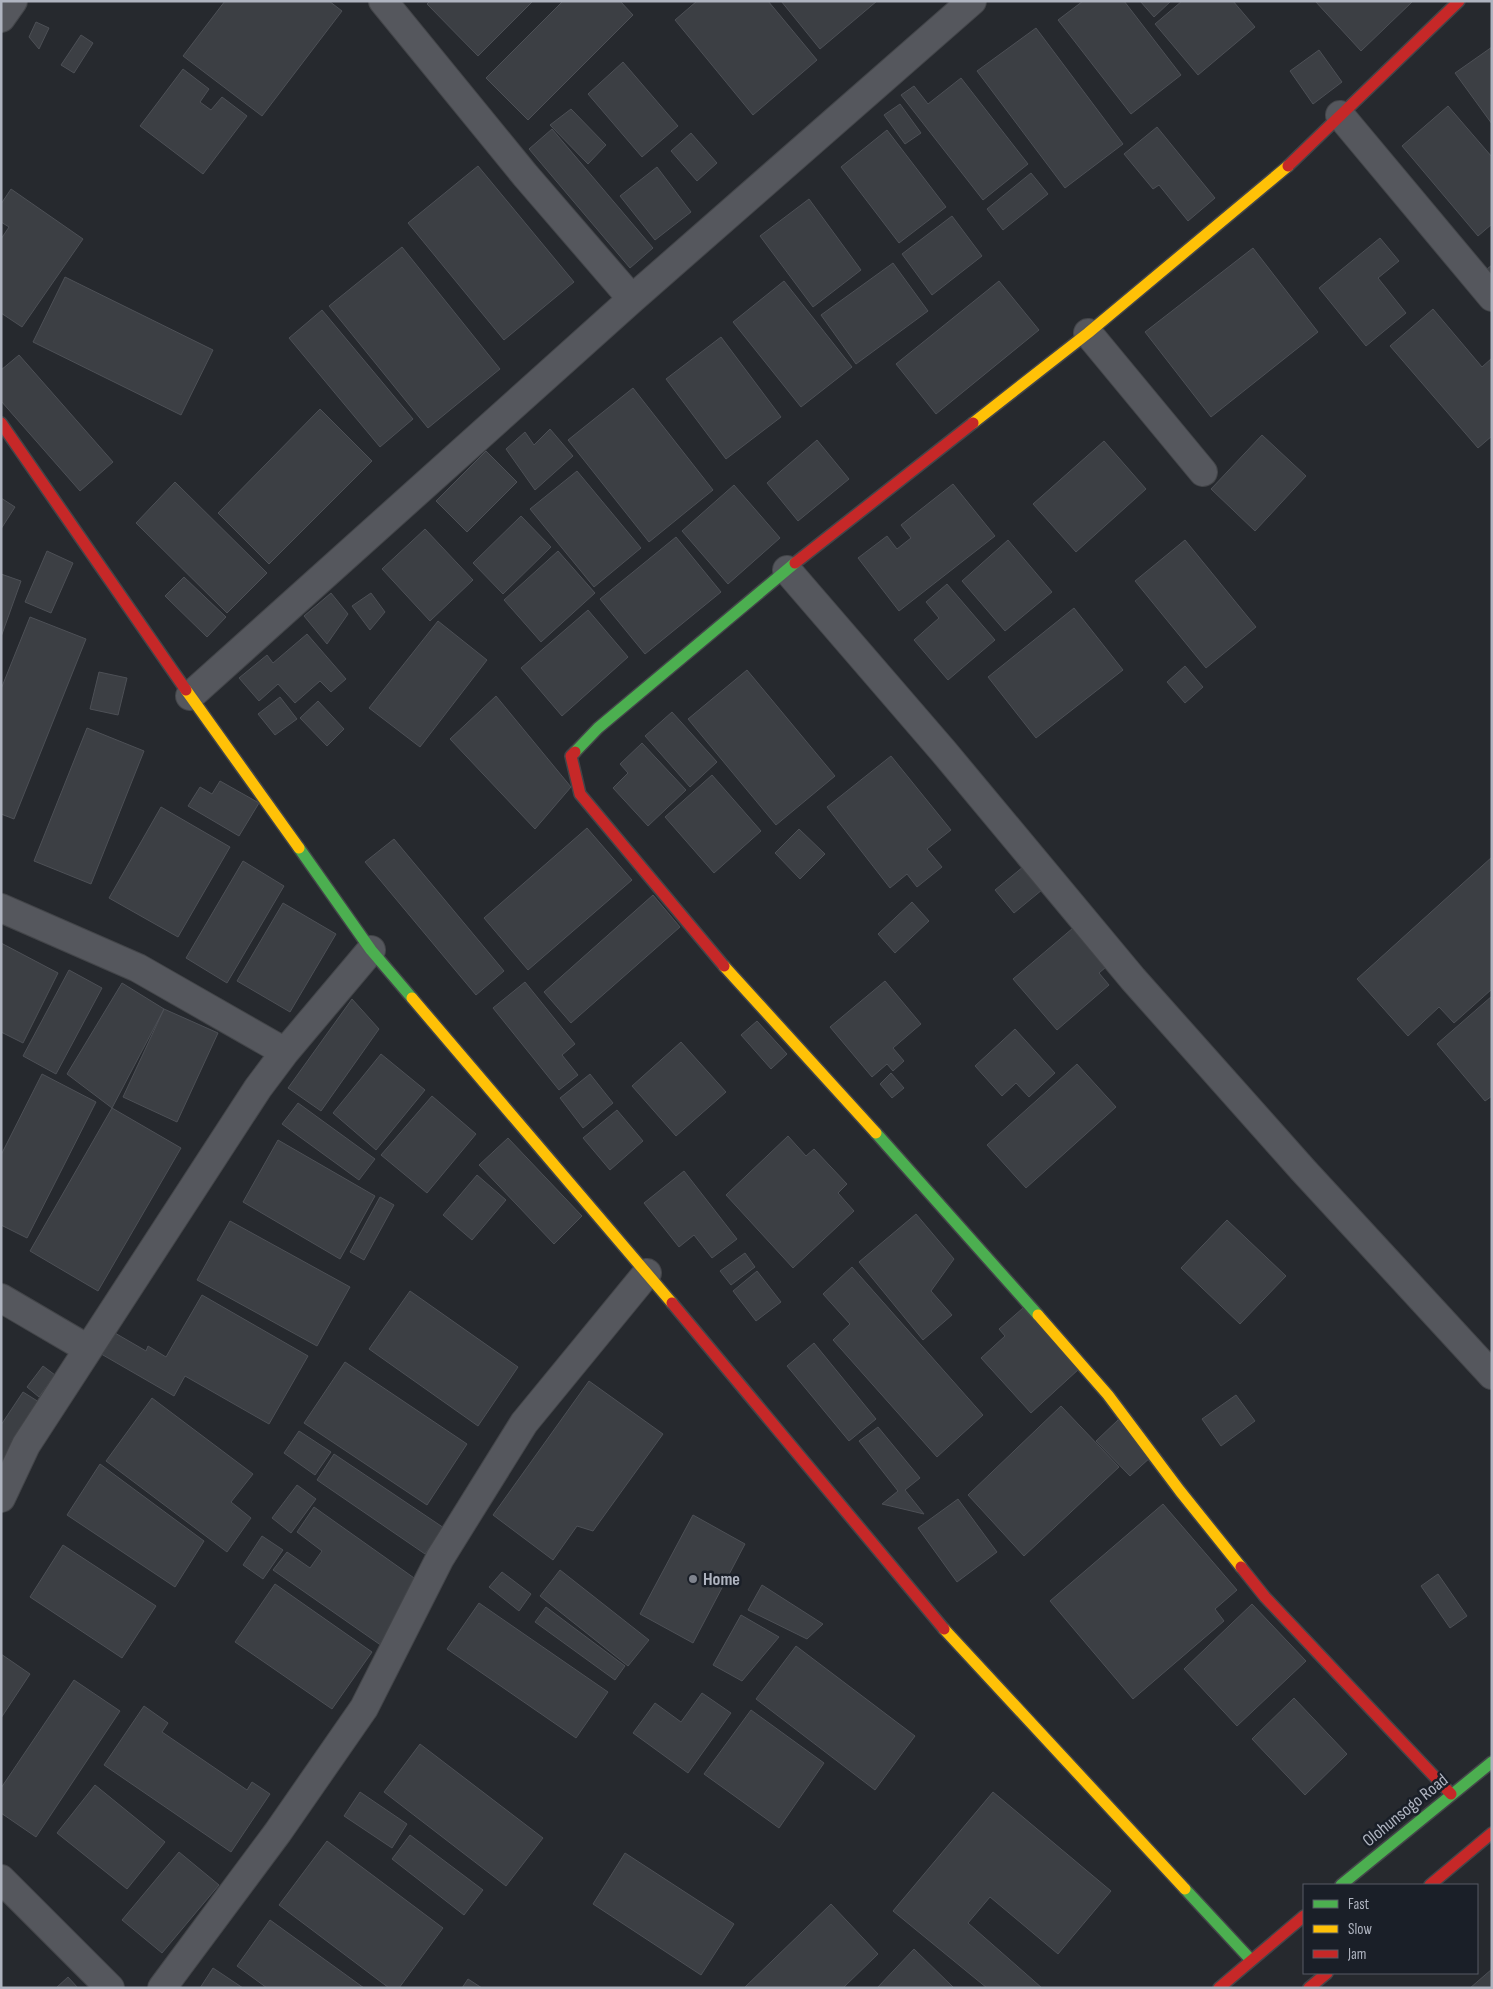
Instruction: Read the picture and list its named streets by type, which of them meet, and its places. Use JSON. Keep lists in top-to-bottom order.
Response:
{
  "streets": {
    "street": ["Olohunsogo Road"]
  },
  "places": ["Home"],
  "legend": ["Fast", "Slow", "Jam"]
}
